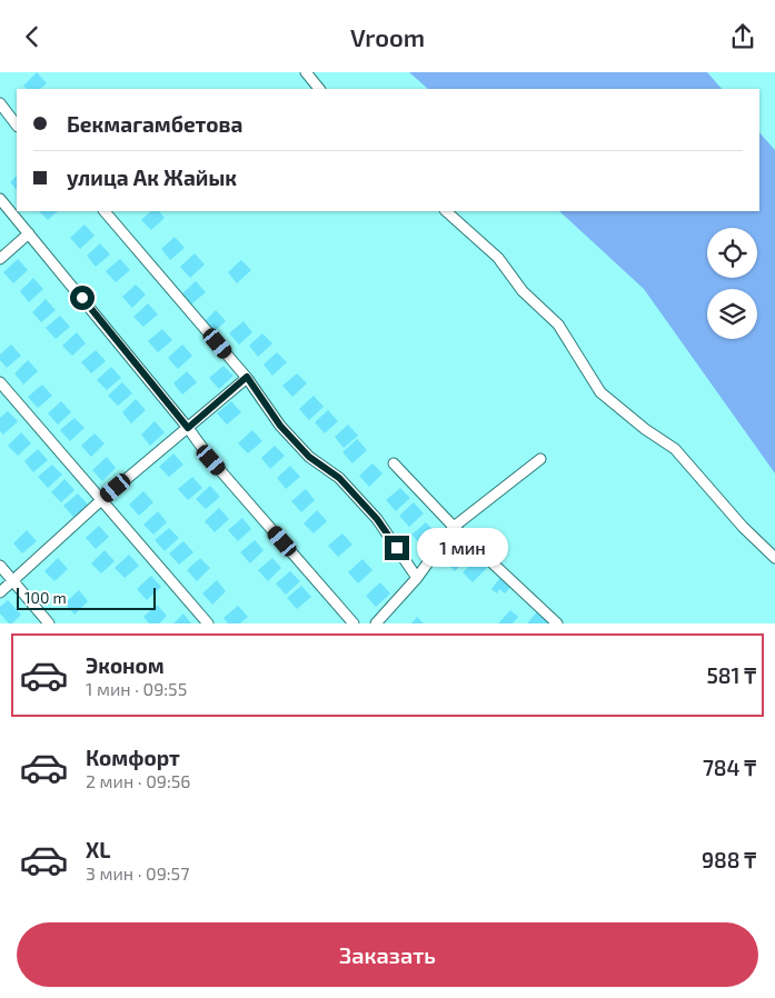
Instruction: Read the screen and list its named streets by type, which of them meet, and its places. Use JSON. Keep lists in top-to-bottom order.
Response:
{
  "scale_bar": "100 m",
  "page": {
    "header": "Vroom",
    "banner": ["Бекмагамбетова", "улица Ак Жайык"],
    "bubble": "1 мин",
    "scale": "100 m",
    "list": [
      {
        "name": "Эконом",
        "note": "1 мин · 09:55",
        "value": "581 ₸"
      },
      {
        "name": "Комфорт",
        "note": "2 мин · 09:56",
        "value": "784 ₸"
      },
      {
        "name": "XL",
        "note": "3 мин · 09:57",
        "value": "988 ₸"
      }
    ],
    "buttons": "Заказать"
  }
}
